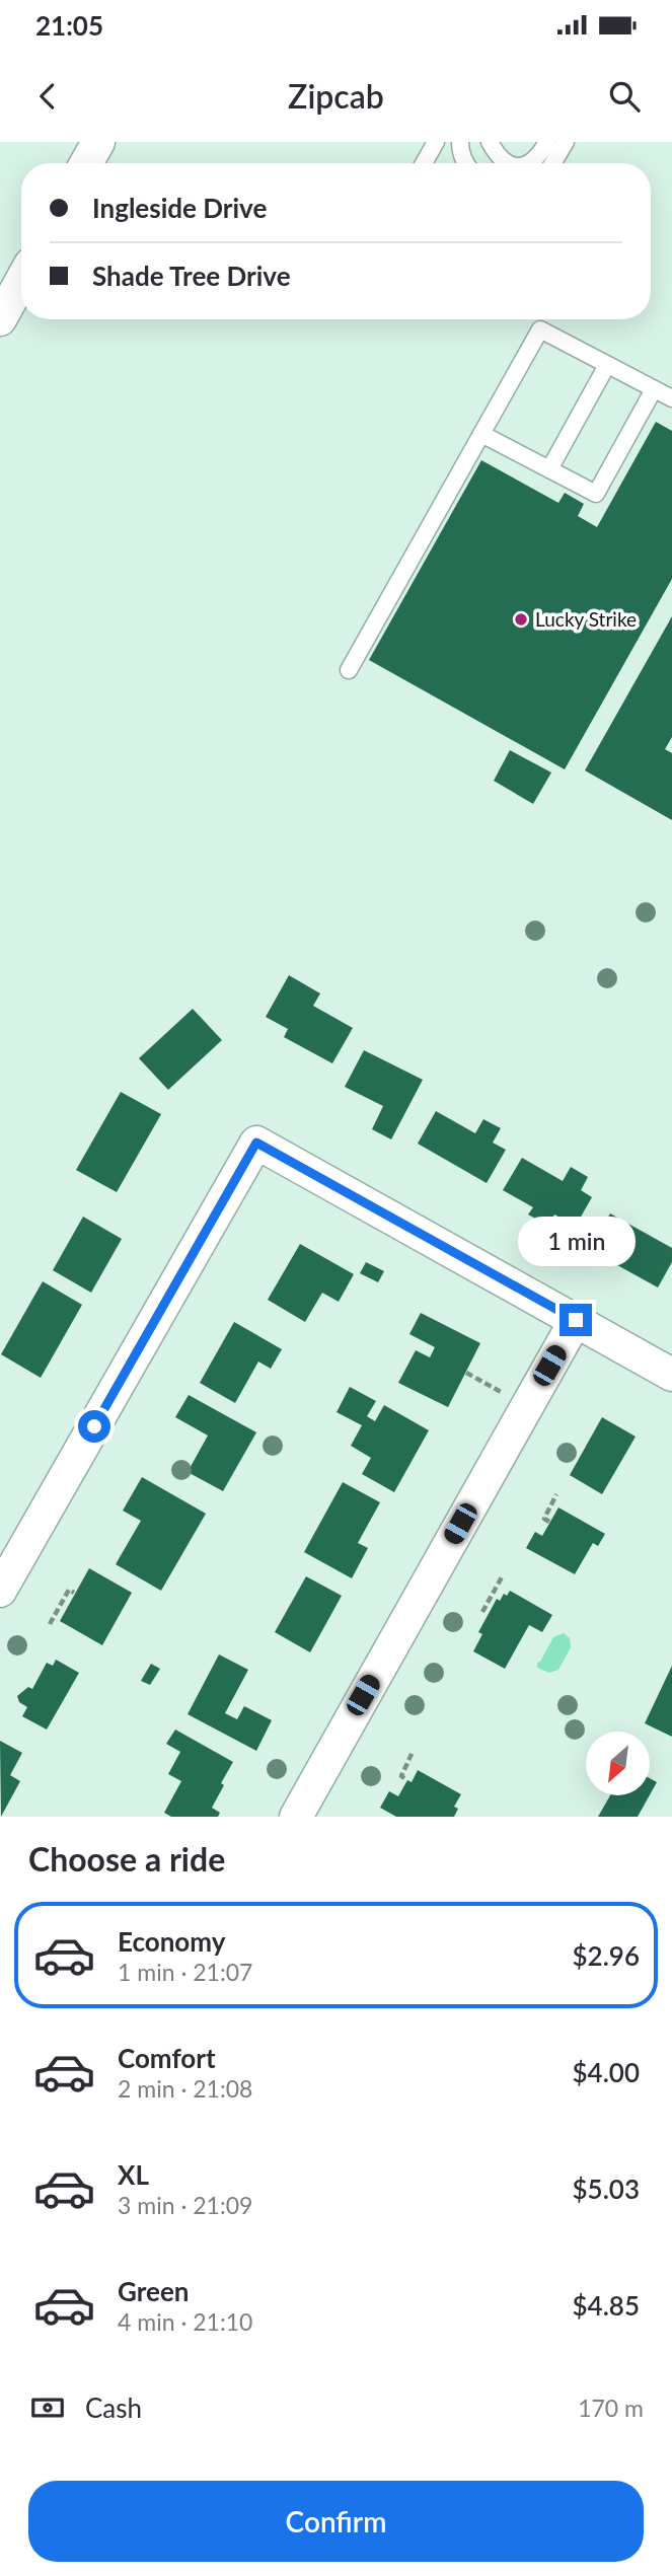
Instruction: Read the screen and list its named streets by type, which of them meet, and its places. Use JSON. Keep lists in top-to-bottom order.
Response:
{
  "places": ["Lucky Strike"],
  "north": "bottom left",
  "page": {
    "status": "21:05",
    "header": "Zipcab",
    "banner": ["Ingleside Drive", "Shade Tree Drive"],
    "bubble": "1 min",
    "heading": "Choose a ride",
    "list": [
      {
        "name": "Economy",
        "note": "1 min · 21:07",
        "value": "$2.96"
      },
      {
        "name": "Comfort",
        "note": "2 min · 21:08",
        "value": "$4.00"
      },
      {
        "name": "XL",
        "note": "3 min · 21:09",
        "value": "$5.03"
      },
      {
        "name": "Green",
        "note": "4 min · 21:10",
        "value": "$4.85"
      }
    ],
    "pay": ["Cash", "170 m"],
    "buttons": "Confirm"
  }
}
